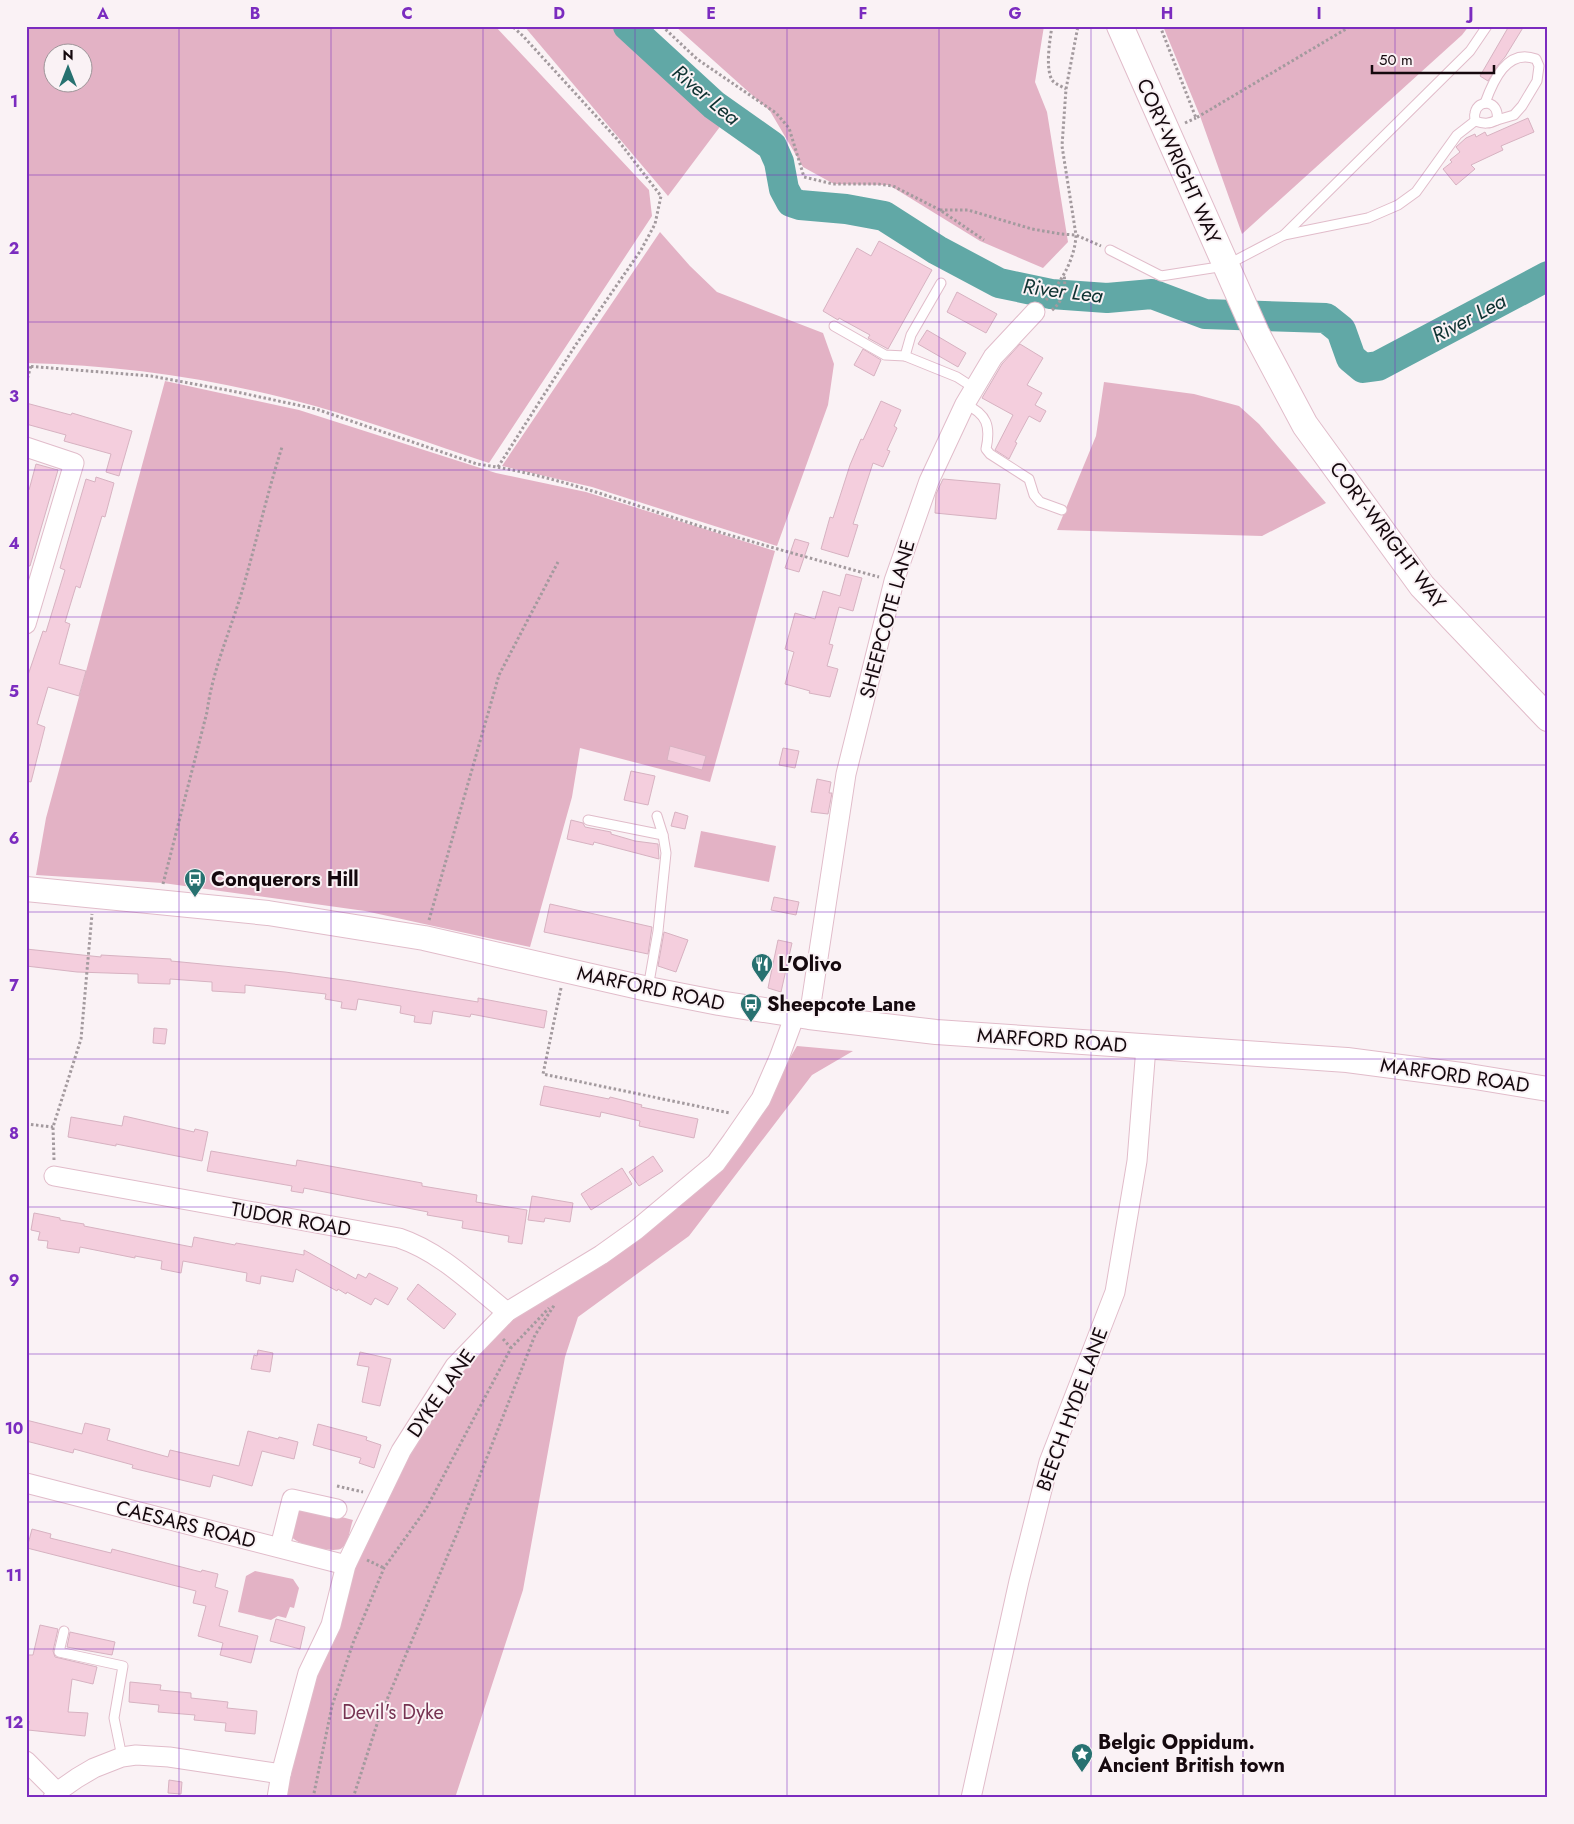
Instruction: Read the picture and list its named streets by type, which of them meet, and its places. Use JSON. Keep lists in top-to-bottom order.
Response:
{
  "streets": {
    "main road": ["CORY-WRIGHT WAY"],
    "street": [
      "SHEEPCOTE LANE",
      "MARFORD ROAD",
      "TUDOR ROAD",
      "DYKE LANE",
      "BEECH HYDE LANE",
      "CAESARS ROAD"
    ]
  },
  "crossings": [
    ["SHEEPCOTE LANE", "MARFORD ROAD"],
    ["SHEEPCOTE LANE", "DYKE LANE"],
    ["MARFORD ROAD", "DYKE LANE"],
    ["MARFORD ROAD", "BEECH HYDE LANE"],
    ["TUDOR ROAD", "DYKE LANE"],
    ["DYKE LANE", "CAESARS ROAD"]
  ],
  "water": ["River Lea"],
  "parks": ["Devil's Dyke"],
  "places": {
    "bus stop": ["Conquerors Hill", "Sheepcote Lane"],
    "restaurant": ["L'Olivo"],
    "place": ["Belgic Oppidum. Ancient British town"]
  },
  "scale_bar": "50 m",
  "north": "top",
  "grid": {
    "columns": [
      "A",
      "B",
      "C",
      "D",
      "E",
      "F",
      "G",
      "H",
      "I",
      "J"
    ],
    "rows": [
      "1",
      "2",
      "3",
      "4",
      "5",
      "6",
      "7",
      "8",
      "9",
      "10",
      "11",
      "12"
    ]
  }
}
